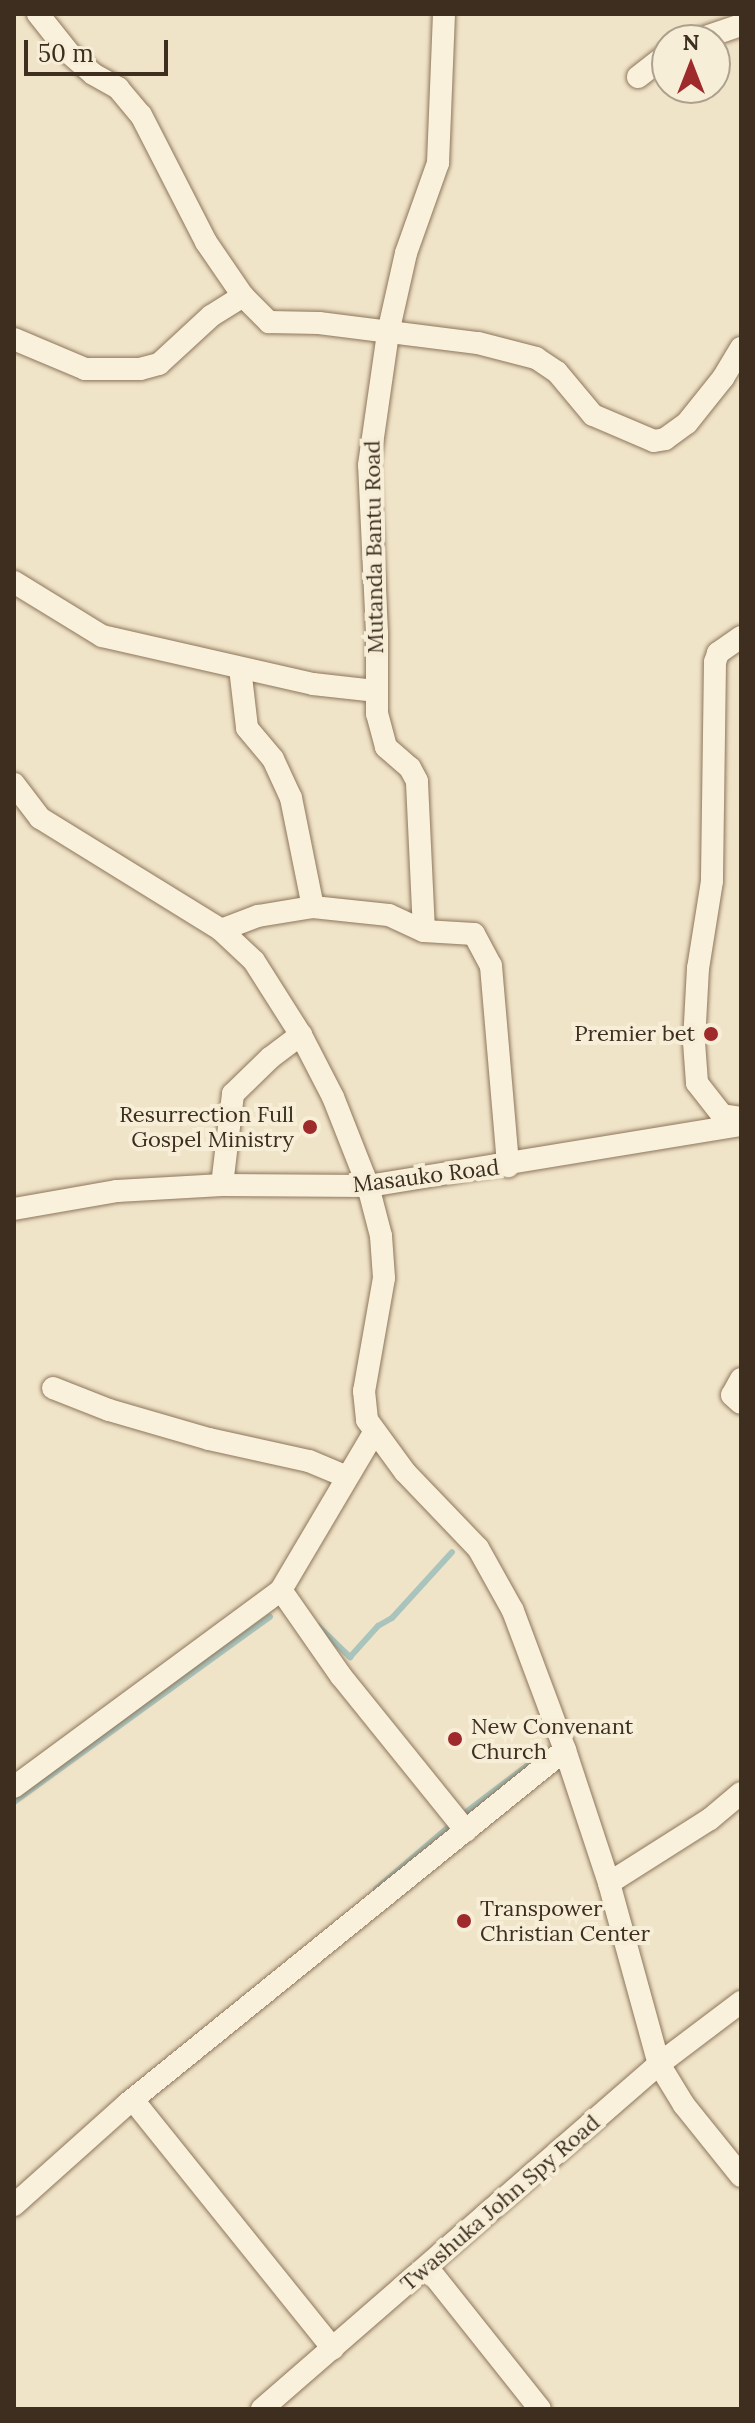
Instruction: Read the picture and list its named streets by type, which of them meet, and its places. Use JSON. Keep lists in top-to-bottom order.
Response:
{
  "streets": {
    "street": ["Mutanda Bantu Road", "Masauko Road", "Twashuka John Spy Road"]
  },
  "places": [
    "Premier bet",
    "Resurrection Full Gospel Ministry",
    "New Convenant Church",
    "Transpower Christian Center"
  ],
  "scale_bar": "50 m",
  "north": "top"
}
